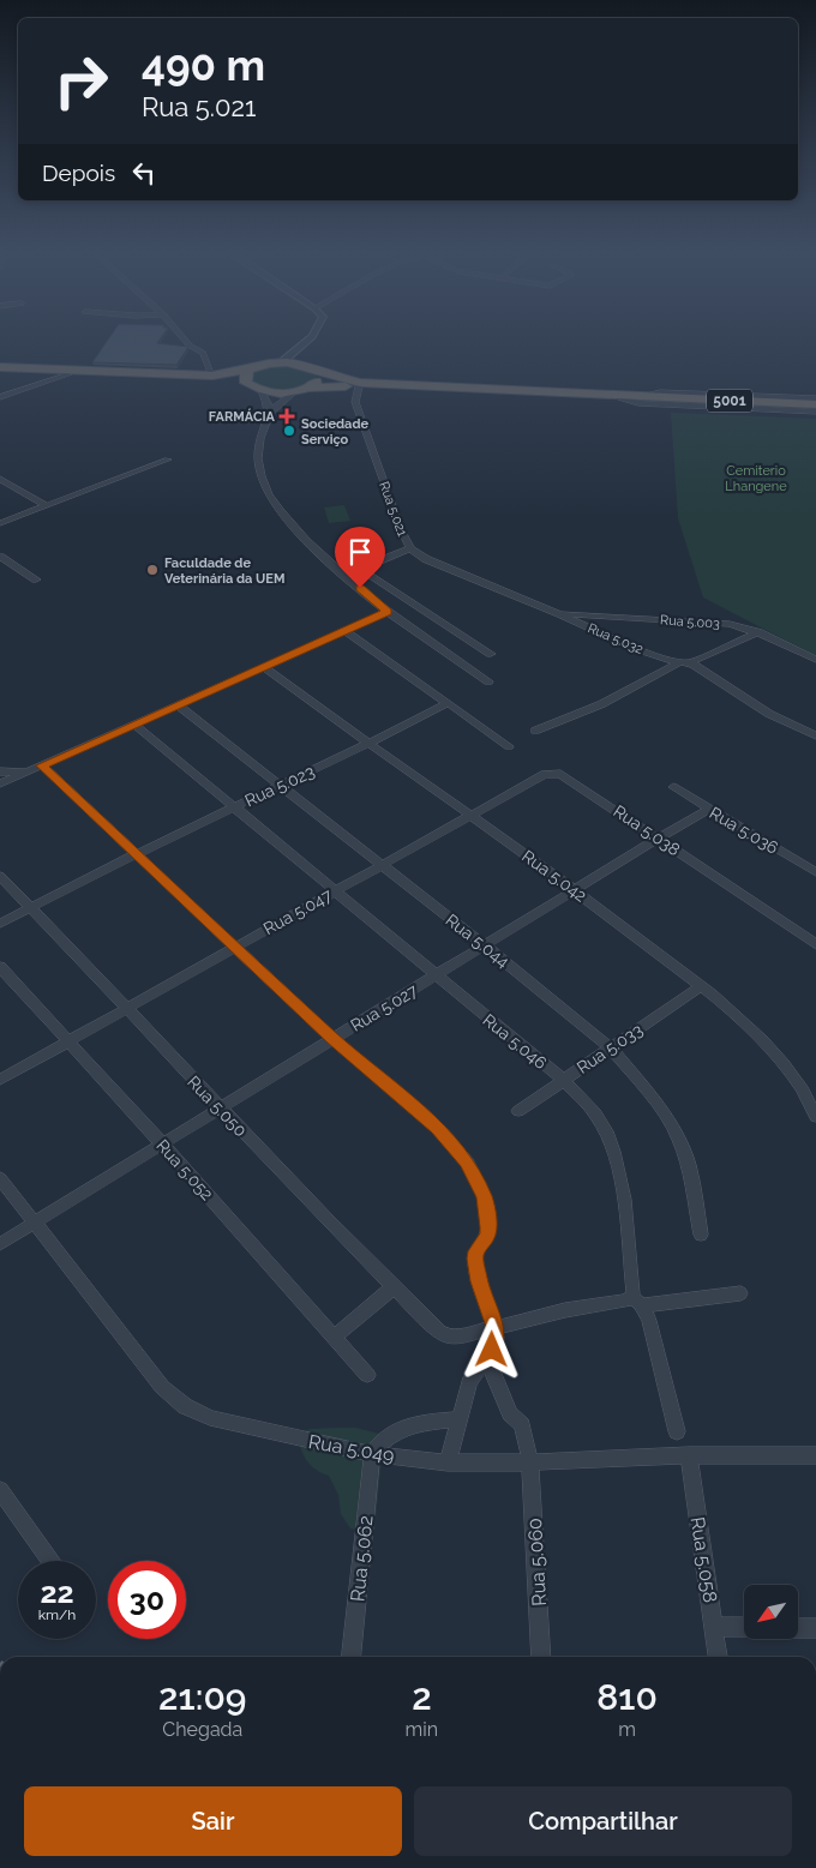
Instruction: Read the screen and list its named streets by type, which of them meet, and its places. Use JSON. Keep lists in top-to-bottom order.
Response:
{
  "streets": {
    "highway": ["5001"],
    "street": [
      "Rua 5.021",
      "Rua 5.003",
      "Rua 5.032",
      "Rua 5.023",
      "Rua 5.038",
      "Rua 5.036",
      "Rua 5.042",
      "Rua 5.047",
      "Rua 5.044",
      "Rua 5.027",
      "Rua 5.046",
      "Rua 5.033",
      "Rua 5.050",
      "Rua 5.052",
      "Rua 5.049",
      "Rua 5.062",
      "Rua 5.058",
      "Rua 5.060"
    ]
  },
  "crossings": [
    ["5001", "Rua 5.021"],
    ["Rua 5.021", "Rua 5.032"],
    ["Rua 5.003", "Rua 5.032"],
    ["Rua 5.023", "Rua 5.042"],
    ["Rua 5.023", "Rua 5.044"],
    ["Rua 5.023", "Rua 5.046"],
    ["Rua 5.023", "Rua 5.050"],
    ["Rua 5.038", "Rua 5.042"],
    ["Rua 5.038", "Rua 5.047"],
    ["Rua 5.038", "Rua 5.027"],
    ["Rua 5.036", "Rua 5.027"],
    ["Rua 5.042", "Rua 5.047"],
    ["Rua 5.042", "Rua 5.027"],
    ["Rua 5.042", "Rua 5.033"],
    ["Rua 5.047", "Rua 5.044"],
    ["Rua 5.047", "Rua 5.046"],
    ["Rua 5.047", "Rua 5.050"],
    ["Rua 5.047", "Rua 5.052"],
    ["Rua 5.044", "Rua 5.027"],
    ["Rua 5.044", "Rua 5.033"],
    ["Rua 5.027", "Rua 5.046"],
    ["Rua 5.027", "Rua 5.050"],
    ["Rua 5.027", "Rua 5.052"],
    ["Rua 5.027", "Rua 5.049"],
    ["Rua 5.046", "Rua 5.033"],
    ["Rua 5.049", "Rua 5.062"],
    ["Rua 5.049", "Rua 5.058"],
    ["Rua 5.049", "Rua 5.060"]
  ],
  "parks": ["Cemiterio Lhangene"],
  "places": {
    "health": ["FARMÁCIA"],
    "other": ["Sociedade Serviço", "Faculdade de Veterinária da UEM"]
  },
  "north": "bottom left",
  "page": {
    "turn": ["490 m", "Rua 5.021"],
    "then": "Depois",
    "speed": "22 km/h",
    "limit": "30",
    "eta": [
      "21:09",
      "Chegada",
      "2",
      "min",
      "810",
      "m"
    ],
    "buttons": ["Sair", "Compartilhar"]
  }
}
